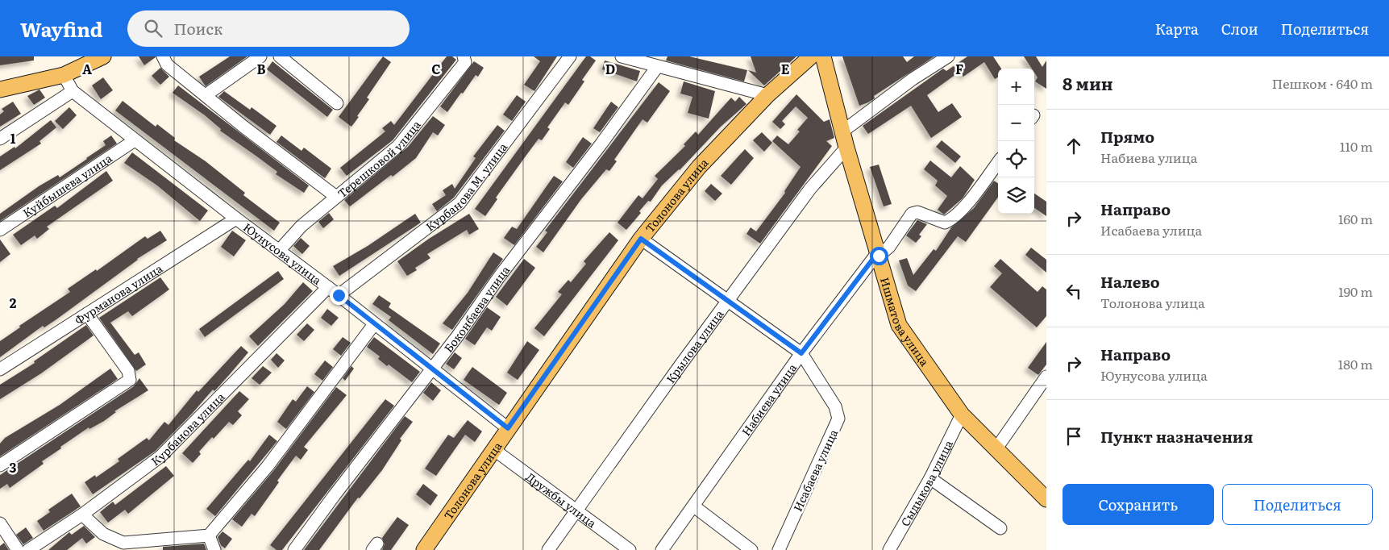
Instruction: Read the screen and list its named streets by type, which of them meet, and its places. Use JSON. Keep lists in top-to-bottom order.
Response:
{
  "streets": {
    "main road": ["Толонова улица", "Ишматова улица"],
    "street": [
      "Терешковой улица",
      "Куйбышева улица",
      "Курбанова М. улица",
      "Юунусова улица",
      "Фурманова улица",
      "Боконбаева улица",
      "Крылова улица",
      "Набиева улица",
      "Курбанова улица",
      "Исабаева улица",
      "Сыдыкова улица",
      "Дружбы улица"
    ]
  },
  "crossings": [
    ["Терешковой улица", "Юунусова улица"],
    ["Куйбышева улица", "Юунусова улица"],
    ["Курбанова М. улица", "Юунусова улица"],
    ["Толонова улица", "Юунусова улица"],
    ["Толонова улица", "Исабаева улица"],
    ["Толонова улица", "Дружбы улица"],
    ["Юунусова улица", "Фурманова улица"],
    ["Юунусова улица", "Боконбаева улица"],
    ["Юунусова улица", "Курбанова улица"],
    ["Ишматова улица", "Крылова улица"],
    ["Ишматова улица", "Набиева улица"],
    ["Ишматова улица", "Сыдыкова улица"],
    ["Крылова улица", "Исабаева улица"],
    ["Крылова улица", "Дружбы улица"],
    ["Набиева улица", "Исабаева улица"]
  ],
  "page": {
    "header": "Wayfind",
    "search": "Поиск",
    "nav": ["Карта", "Слои", "Поделиться"],
    "heading": ["8 мин", "Пешком · 640 m"],
    "map_buttons": ["+", "−"],
    "list": [
      ["Прямо", "Набиева улица", "110 m"],
      ["Направо", "Исабаева улица", "160 m"],
      ["Налево", "Толонова улица", "190 m"],
      ["Направо", "Юунусова улица", "180 m"],
      "Пункт назначения"
    ],
    "buttons": ["Сохранить", "Поделиться"]
  },
  "grid": {
    "columns": [
      "A",
      "B",
      "C",
      "D",
      "E",
      "F"
    ],
    "rows": ["1", "2", "3"]
  }
}
